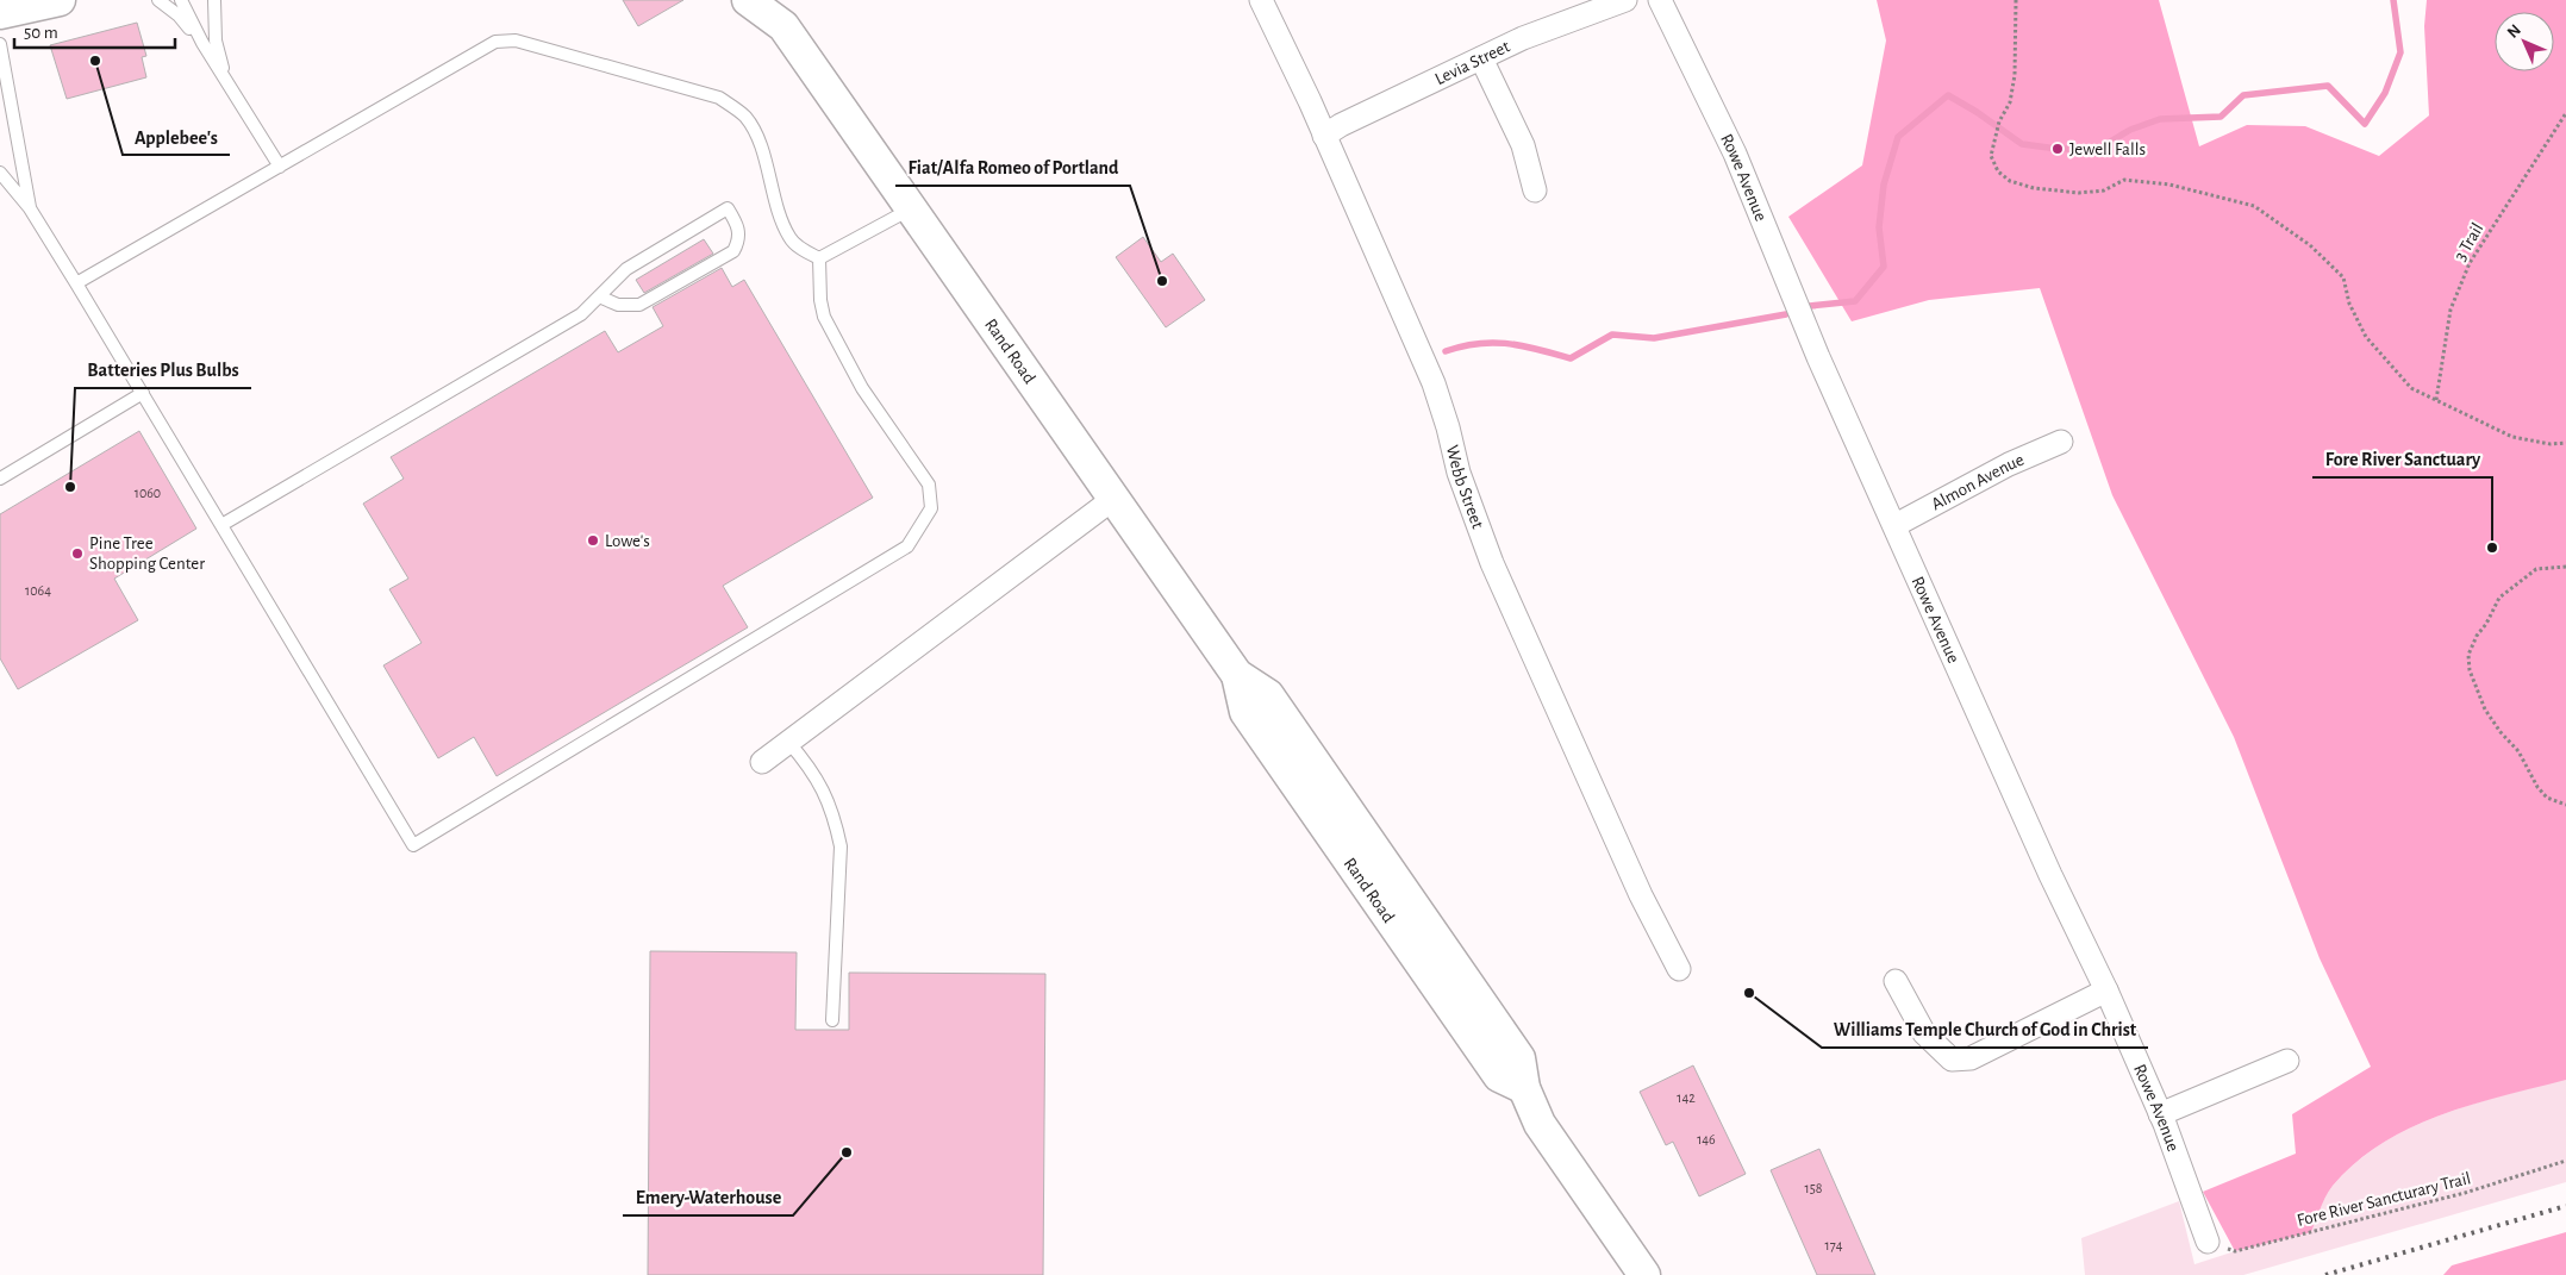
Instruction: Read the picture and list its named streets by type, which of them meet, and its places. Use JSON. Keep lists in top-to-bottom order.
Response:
{
  "streets": {
    "main road": ["Rand Road"],
    "street": [
      "Levia Street",
      "Rowe Avenue",
      "Almon Avenue",
      "Webb Street"
    ],
    "path": ["3 Trail", "Fore River Sancturary Trail"]
  },
  "crossings": [
    ["Levia Street", "Webb Street"],
    ["Rowe Avenue", "Almon Avenue"],
    ["Rowe Avenue", "Fore River Sancturary Trail"]
  ],
  "places": [
    "Applebee's",
    "Jewell Falls",
    "Fiat/Alfa Romeo of Portland",
    "Batteries Plus Bulbs",
    "Lowe's",
    "Fore River Sanctuary",
    "Pine Tree Shopping Center",
    "Williams Temple Church of God in Christ",
    "Emery-Waterhouse"
  ],
  "house_numbers": [
    "1060",
    "1064",
    "142",
    "146",
    "158",
    "174"
  ],
  "scale_bar": "50 m",
  "north": "top left"
}
